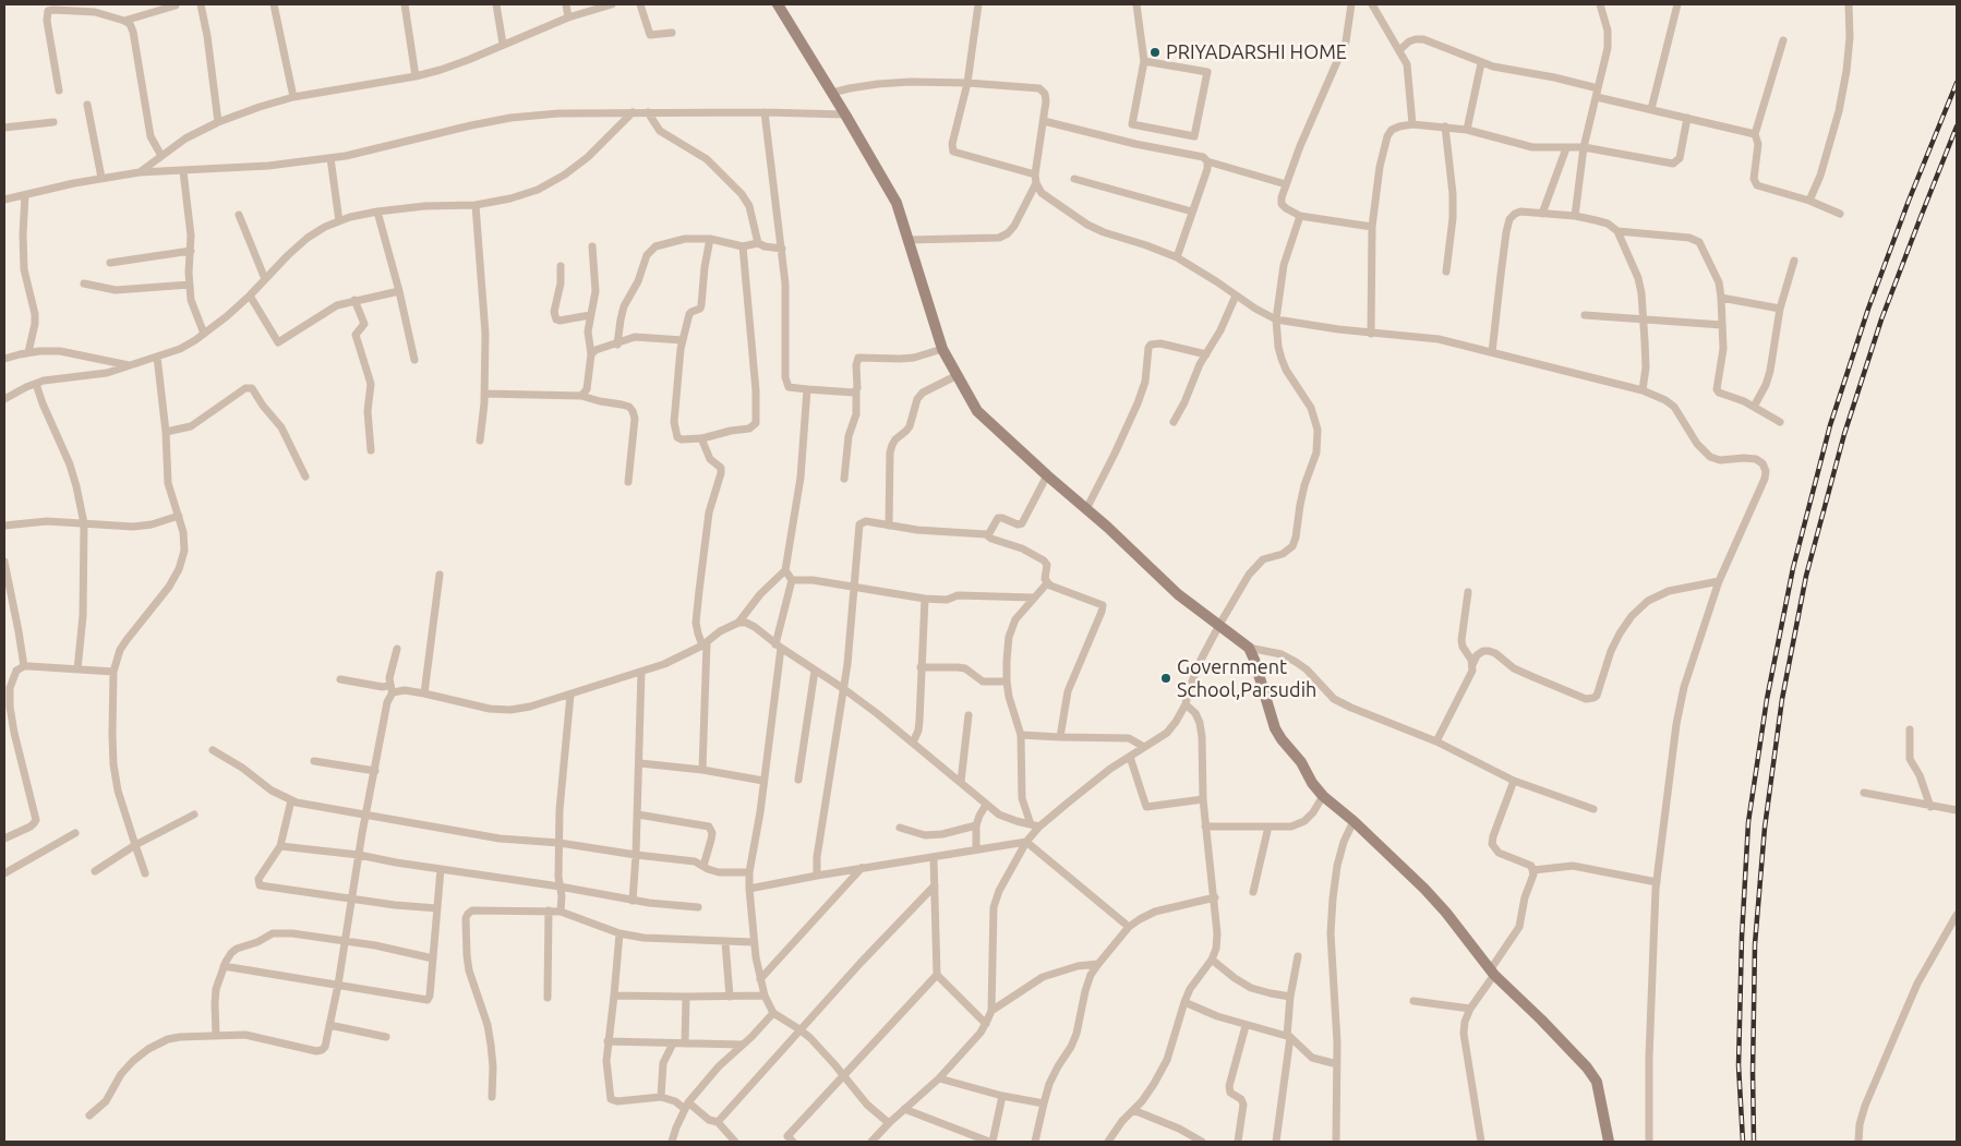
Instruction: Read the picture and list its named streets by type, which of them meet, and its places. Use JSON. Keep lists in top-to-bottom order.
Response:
{
  "places": ["PRIYADARSHI HOME", "Government School,Parsudih"]
}
